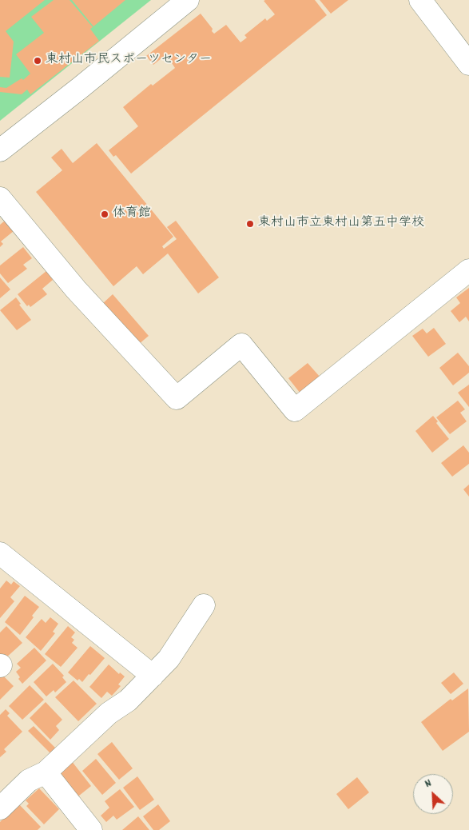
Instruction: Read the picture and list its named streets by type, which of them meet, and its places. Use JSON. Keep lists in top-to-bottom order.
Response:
{
  "places": ["東村山市民スポーツセンター", "体育館", "東村山市立東村山第五中学校"],
  "north": "top left"
}
